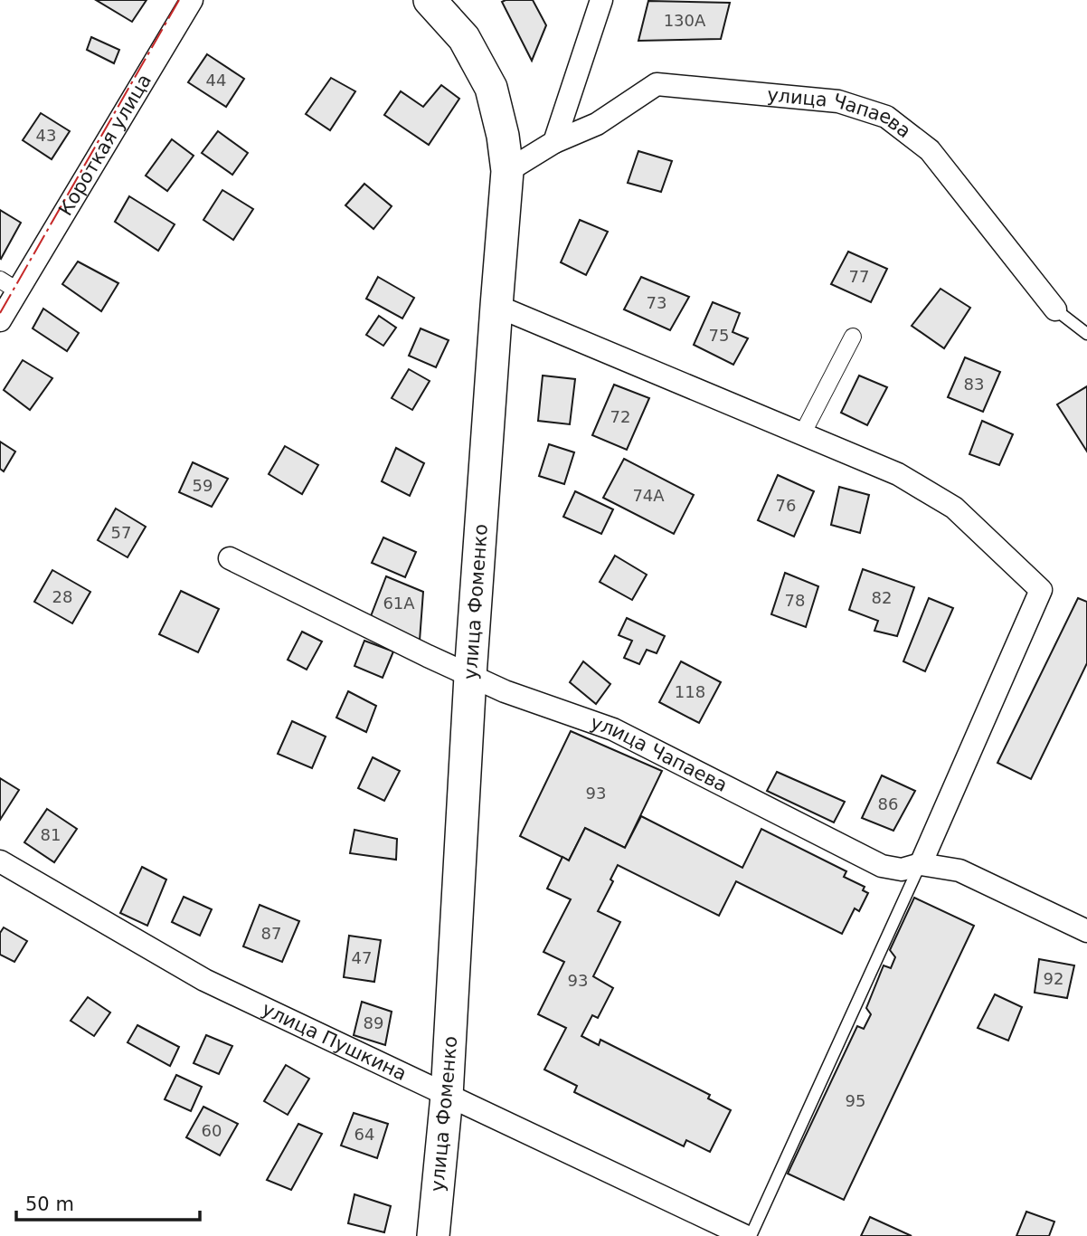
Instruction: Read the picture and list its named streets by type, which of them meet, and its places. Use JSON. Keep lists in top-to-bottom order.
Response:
{
  "streets": {
    "main road": ["улица Фоменко"],
    "street": ["улица Чапаева", "Короткая улица", "улица Пушкина"]
  },
  "crossings": [
    ["улица Чапаева", "улица Фоменко"],
    ["улица Фоменко", "улица Пушкина"]
  ],
  "house_numbers": [
    "130А",
    "44",
    "43",
    "77",
    "73",
    "75",
    "83",
    "72",
    "59",
    "74А",
    "76",
    "57",
    "28",
    "82",
    "78",
    "61А",
    "118",
    "93",
    "86",
    "81",
    "87",
    "47",
    "92",
    "93",
    "89",
    "95",
    "60",
    "64"
  ],
  "scale_bar": "50 m"
}
